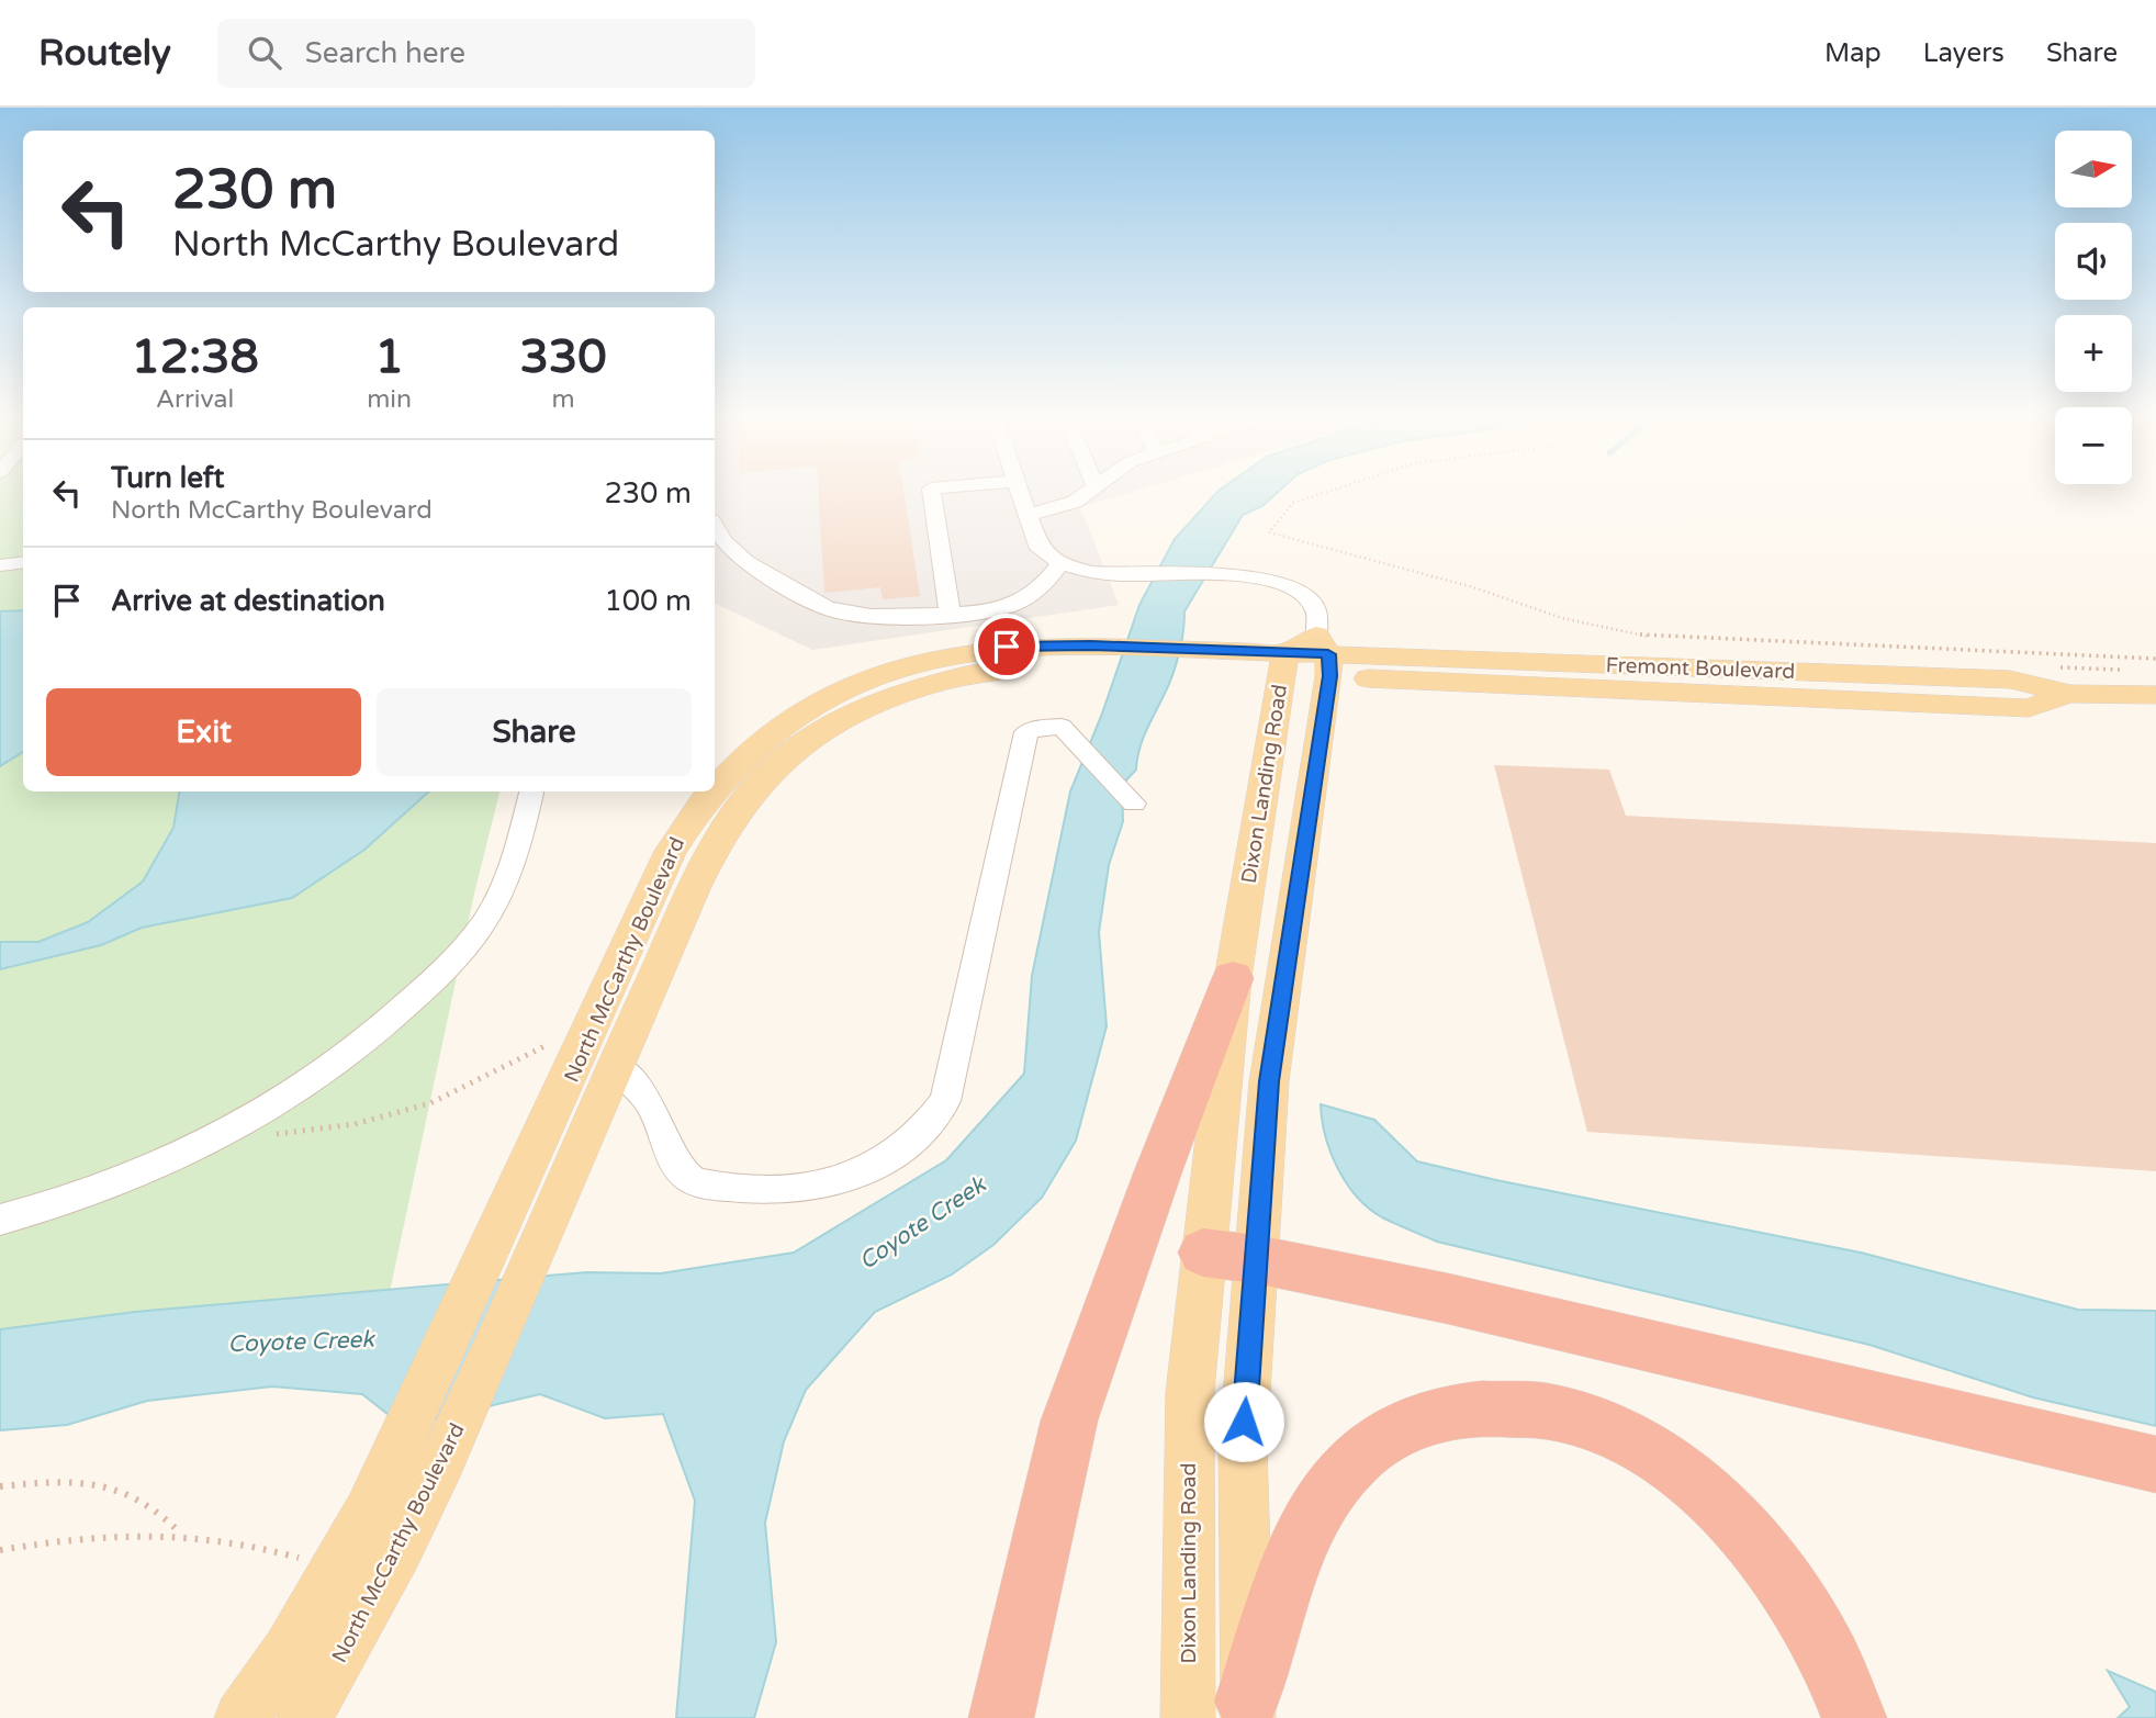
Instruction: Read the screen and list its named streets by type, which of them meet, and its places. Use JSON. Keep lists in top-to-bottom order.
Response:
{
  "streets": {
    "main road": ["Fremont Boulevard", "Dixon Landing Road", "North McCarthy Boulevard"]
  },
  "crossings": [
    ["Fremont Boulevard", "North McCarthy Boulevard"],
    ["Dixon Landing Road", "North McCarthy Boulevard"]
  ],
  "water": ["Coyote Creek"],
  "north": "right",
  "page": {
    "header": "Routely",
    "search": "Search here",
    "nav": ["Map", "Layers", "Share"],
    "map_buttons": ["+", "−"],
    "turn": ["230 m", "North McCarthy Boulevard"],
    "eta": [
      "12:38",
      "Arrival",
      "1",
      "min",
      "330",
      "m"
    ],
    "list": [
      {
        "name": "Turn left",
        "note": "North McCarthy Boulevard",
        "value": "230 m"
      },
      {
        "name": "Arrive at destination",
        "value": "100 m"
      }
    ],
    "buttons": ["Exit", "Share"]
  }
}
